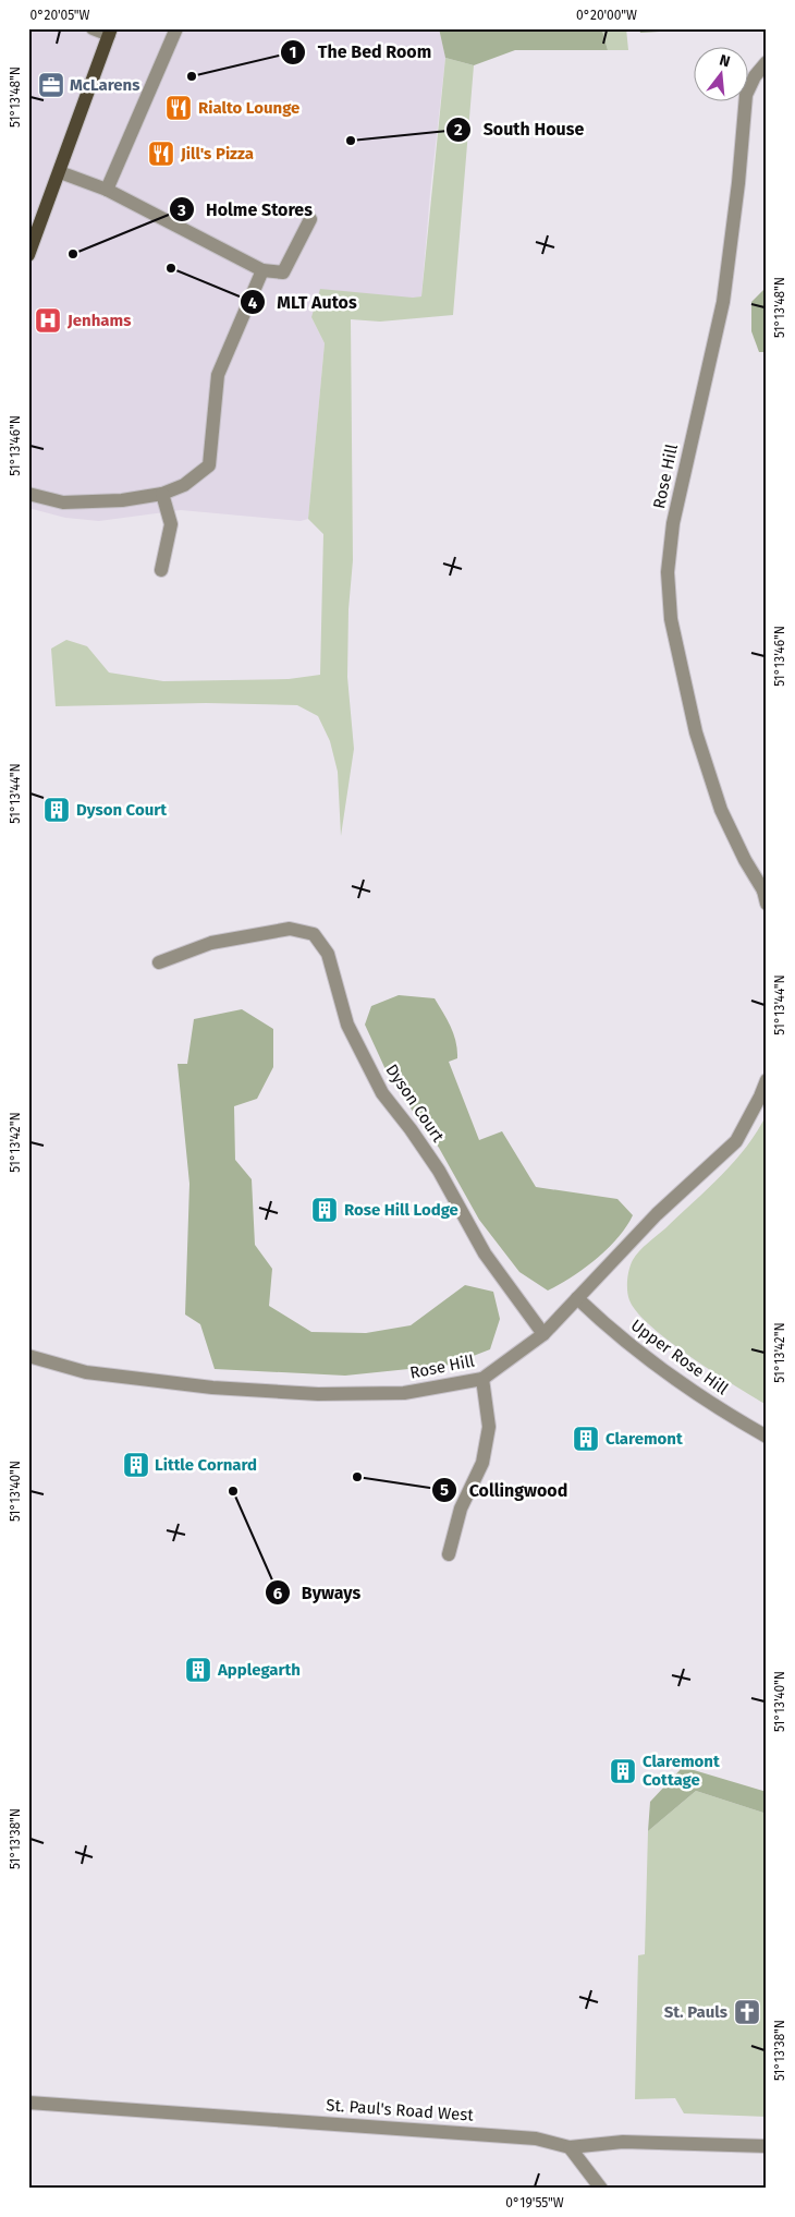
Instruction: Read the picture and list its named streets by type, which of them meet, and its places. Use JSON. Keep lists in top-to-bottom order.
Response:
{
  "streets": {
    "street": [
      "Rose Hill",
      "Dyson Court",
      "Upper Rose Hill",
      "St. Paul's Road West"
    ]
  },
  "crossings": [
    ["Rose Hill", "Dyson Court"],
    ["Rose Hill", "Upper Rose Hill"]
  ],
  "places": {
    "other": [
      "The Bed Room",
      "South House",
      "Holme Stores",
      "MLT Autos",
      "Collingwood",
      "Byways"
    ],
    "office": ["McLarens"],
    "restaurant": ["Rialto Lounge", "Jill's Pizza"],
    "hospital": ["Jenhams"],
    "building": [
      "Dyson Court",
      "Rose Hill Lodge",
      "Claremont",
      "Little Cornard",
      "Applegarth",
      "Claremont Cottage"
    ],
    "church": ["St. Pauls"]
  },
  "north": "top",
  "coordinates": [
    "0°20'05\"W",
    "0°20'00\"W",
    "51°13'48\"N",
    "51°13'46\"N",
    "51°13'44\"N",
    "51°13'42\"N",
    "51°13'40\"N",
    "51°13'38\"N",
    "0°19'55\"W"
  ]
}
